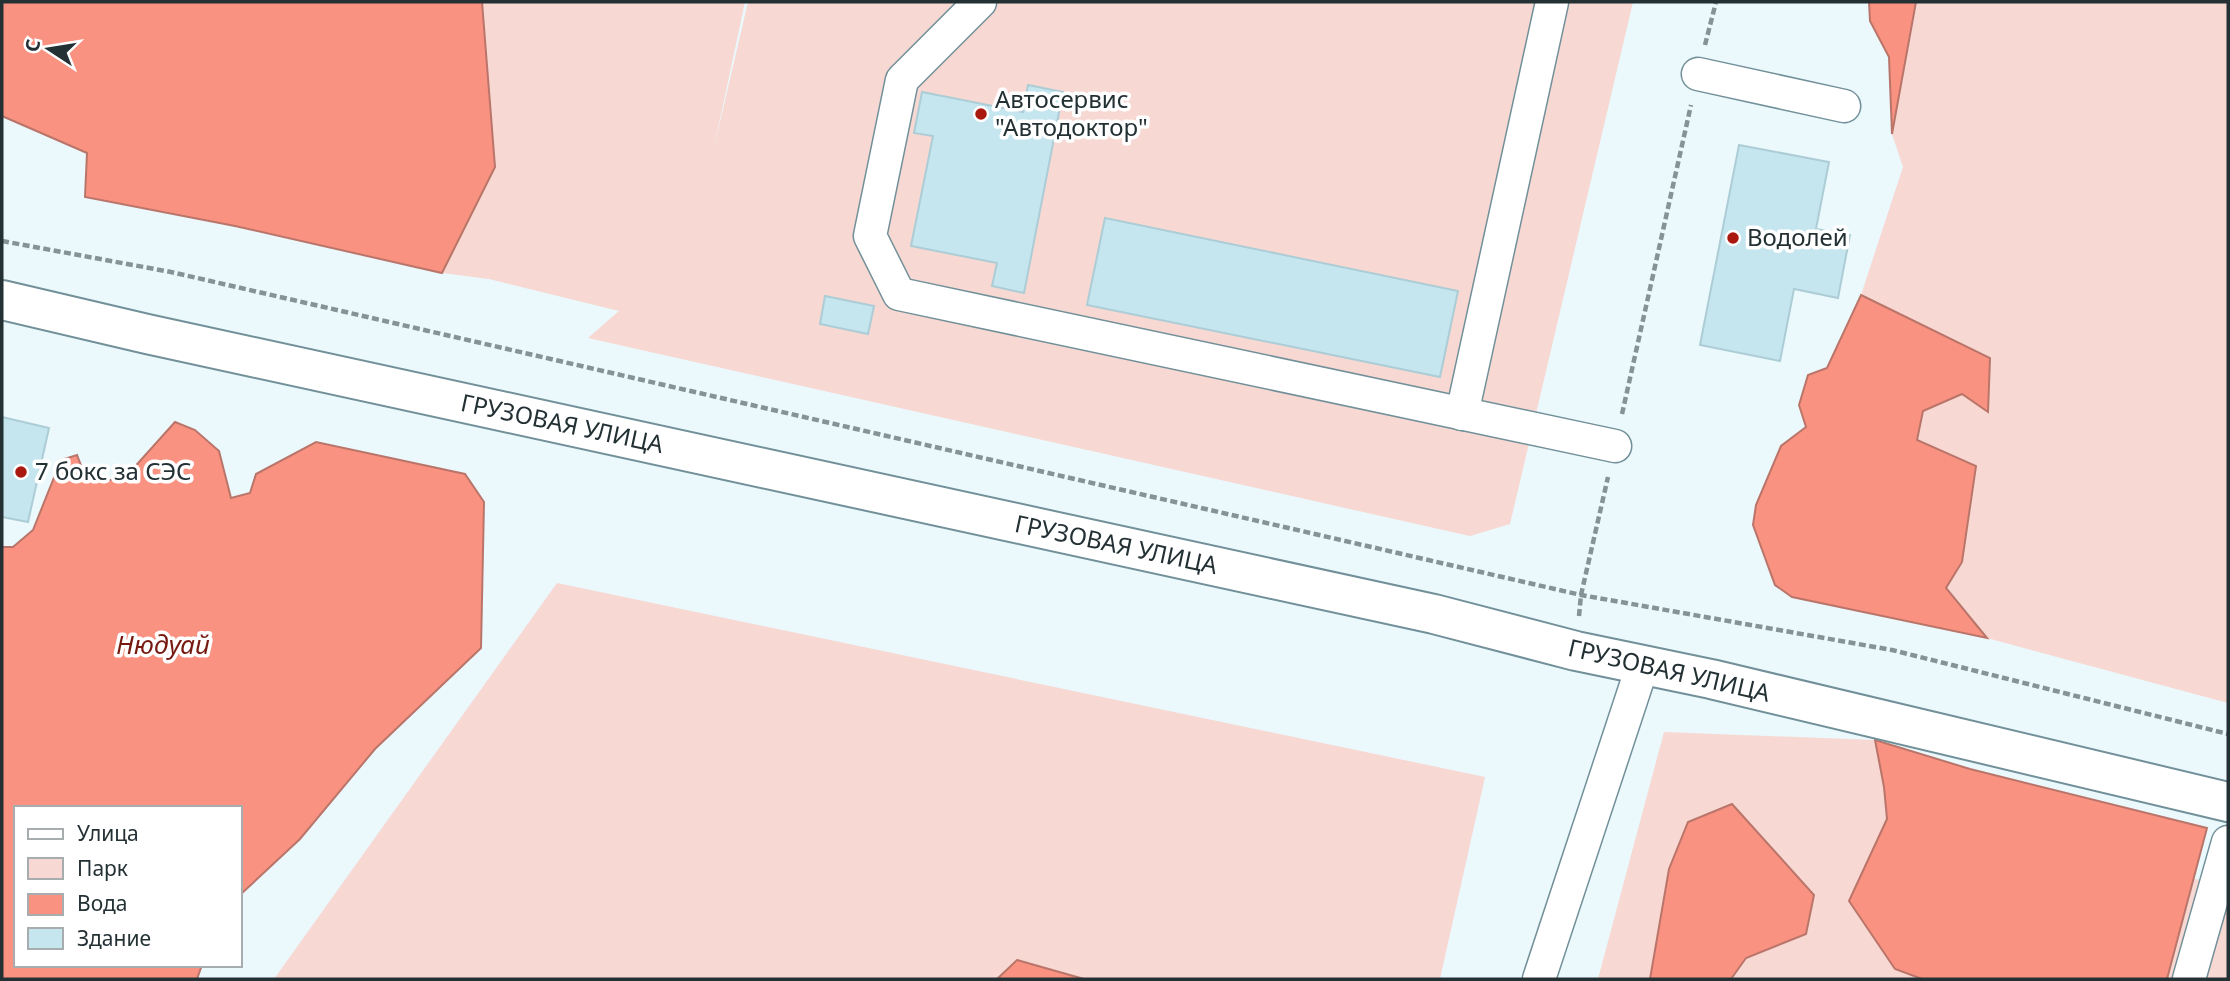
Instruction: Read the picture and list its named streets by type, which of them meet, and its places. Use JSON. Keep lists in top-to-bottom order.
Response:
{
  "streets": {
    "main road": ["ГРУЗОВАЯ УЛИЦА"]
  },
  "water": ["Нюдуай"],
  "places": ["Автосервис \"Автодоктор\"", "Водолей", "7 бокс за СЭС"],
  "legend": [
    "Улица",
    "Парк",
    "Вода",
    "Здание"
  ],
  "north": "left"
}
